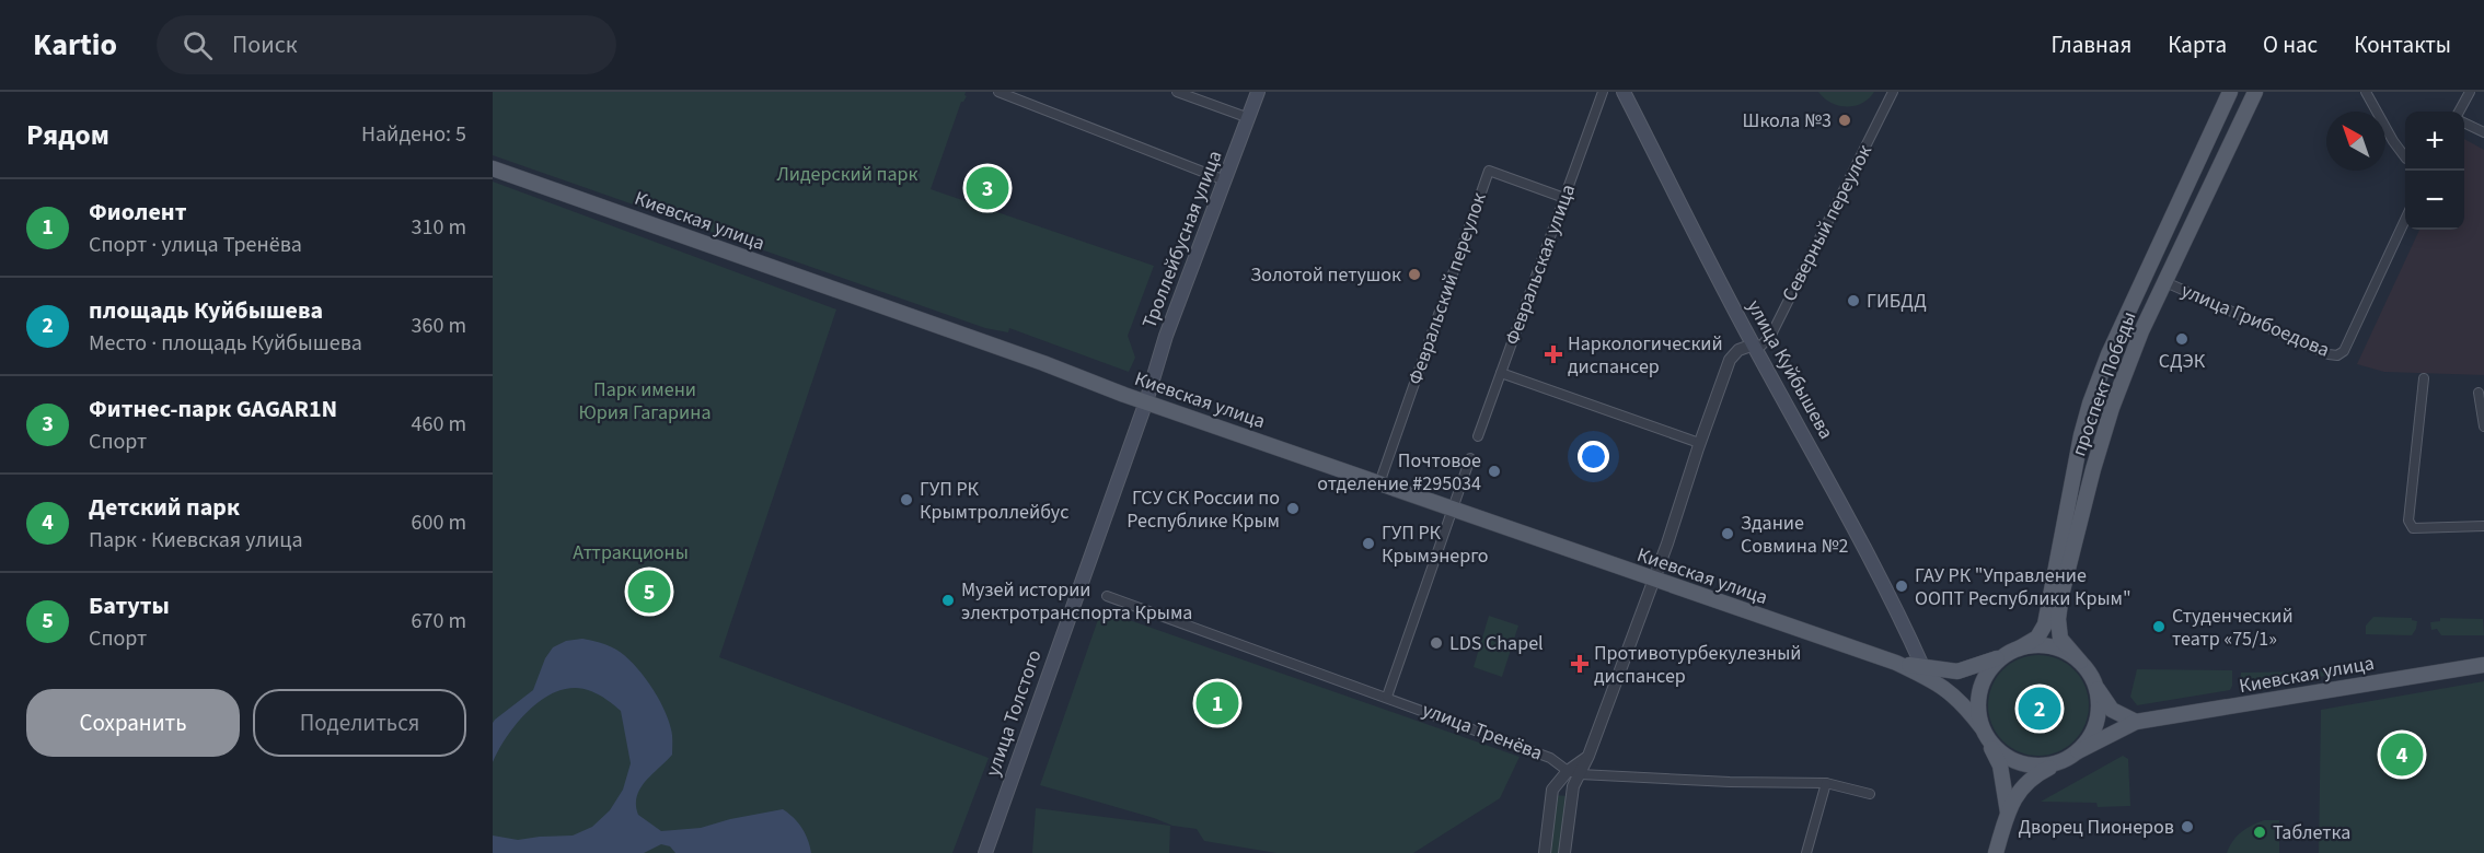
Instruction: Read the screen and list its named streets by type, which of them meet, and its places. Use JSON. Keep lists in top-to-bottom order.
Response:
{
  "streets": {
    "main road": [
      "Киевская улица",
      "Троллейбусная улица",
      "улица Куйбышева",
      "проспект Победы",
      "улица Толстого"
    ],
    "street": [
      "Северный переулок",
      "Февральская улица",
      "Февральский переулок",
      "улица Грибоедова",
      "улица Тренёва"
    ]
  },
  "crossings": [
    ["Киевская улица", "Троллейбусная улица"],
    ["Киевская улица", "Февральский переулок"],
    ["Киевская улица", "улица Куйбышева"],
    ["Киевская улица", "проспект Победы"],
    ["Киевская улица", "улица Толстого"],
    ["Северный переулок", "улица Куйбышева"],
    ["Троллейбусная улица", "улица Толстого"],
    ["Февральская улица", "Февральский переулок"],
    ["улица Грибоедова", "проспект Победы"]
  ],
  "parks": ["Лидерский парк", "Парк имени Юрия Гагарина", "Аттракционы"],
  "places": {
    "other": [
      "Школа №3",
      "Золотой петушок",
      "ГИБДД",
      "СДЭК",
      "Почтовое отделение #295034",
      "ГУП РК Крымтроллейбус",
      "ГСУ СК России по Республике Крым",
      "Здание Совмина №2",
      "ГУП РК Крымэнерго",
      "ГАУ РК \"Управление ООПТ Республики Крым\"",
      "Музей истории электротранспорта Крыма",
      "Студенческий театр «75/1»",
      "LDS Chapel",
      "Дворец Пионеров",
      "Таблетка"
    ],
    "health": ["Наркологический диспансер", "Противотурбекулезный диспансер"]
  },
  "north": "top left",
  "page": {
    "header": "Kartio",
    "search": "Поиск",
    "nav": [
      "Главная",
      "Карта",
      "О нас",
      "Контакты"
    ],
    "heading": ["Рядом", "Найдено: 5"],
    "map_buttons": ["+", "−"],
    "pins": [
      "3",
      "5",
      "1",
      "2",
      "4"
    ],
    "list": [
      {
        "mark": "1",
        "name": "Фиолент",
        "note": "Спорт · улица Тренёва",
        "value": "310 m"
      },
      {
        "mark": "2",
        "name": "площадь Куйбышева",
        "note": "Место · площадь Куйбышева",
        "value": "360 m"
      },
      {
        "mark": "3",
        "name": "Фитнес-парк GAGAR1N",
        "note": "Спорт",
        "value": "460 m"
      },
      {
        "mark": "4",
        "name": "Детский парк",
        "note": "Парк · Киевская улица",
        "value": "600 m"
      },
      {
        "mark": "5",
        "name": "Батуты",
        "note": "Спорт",
        "value": "670 m"
      }
    ],
    "buttons": ["Сохранить", "Поделиться"]
  }
}
